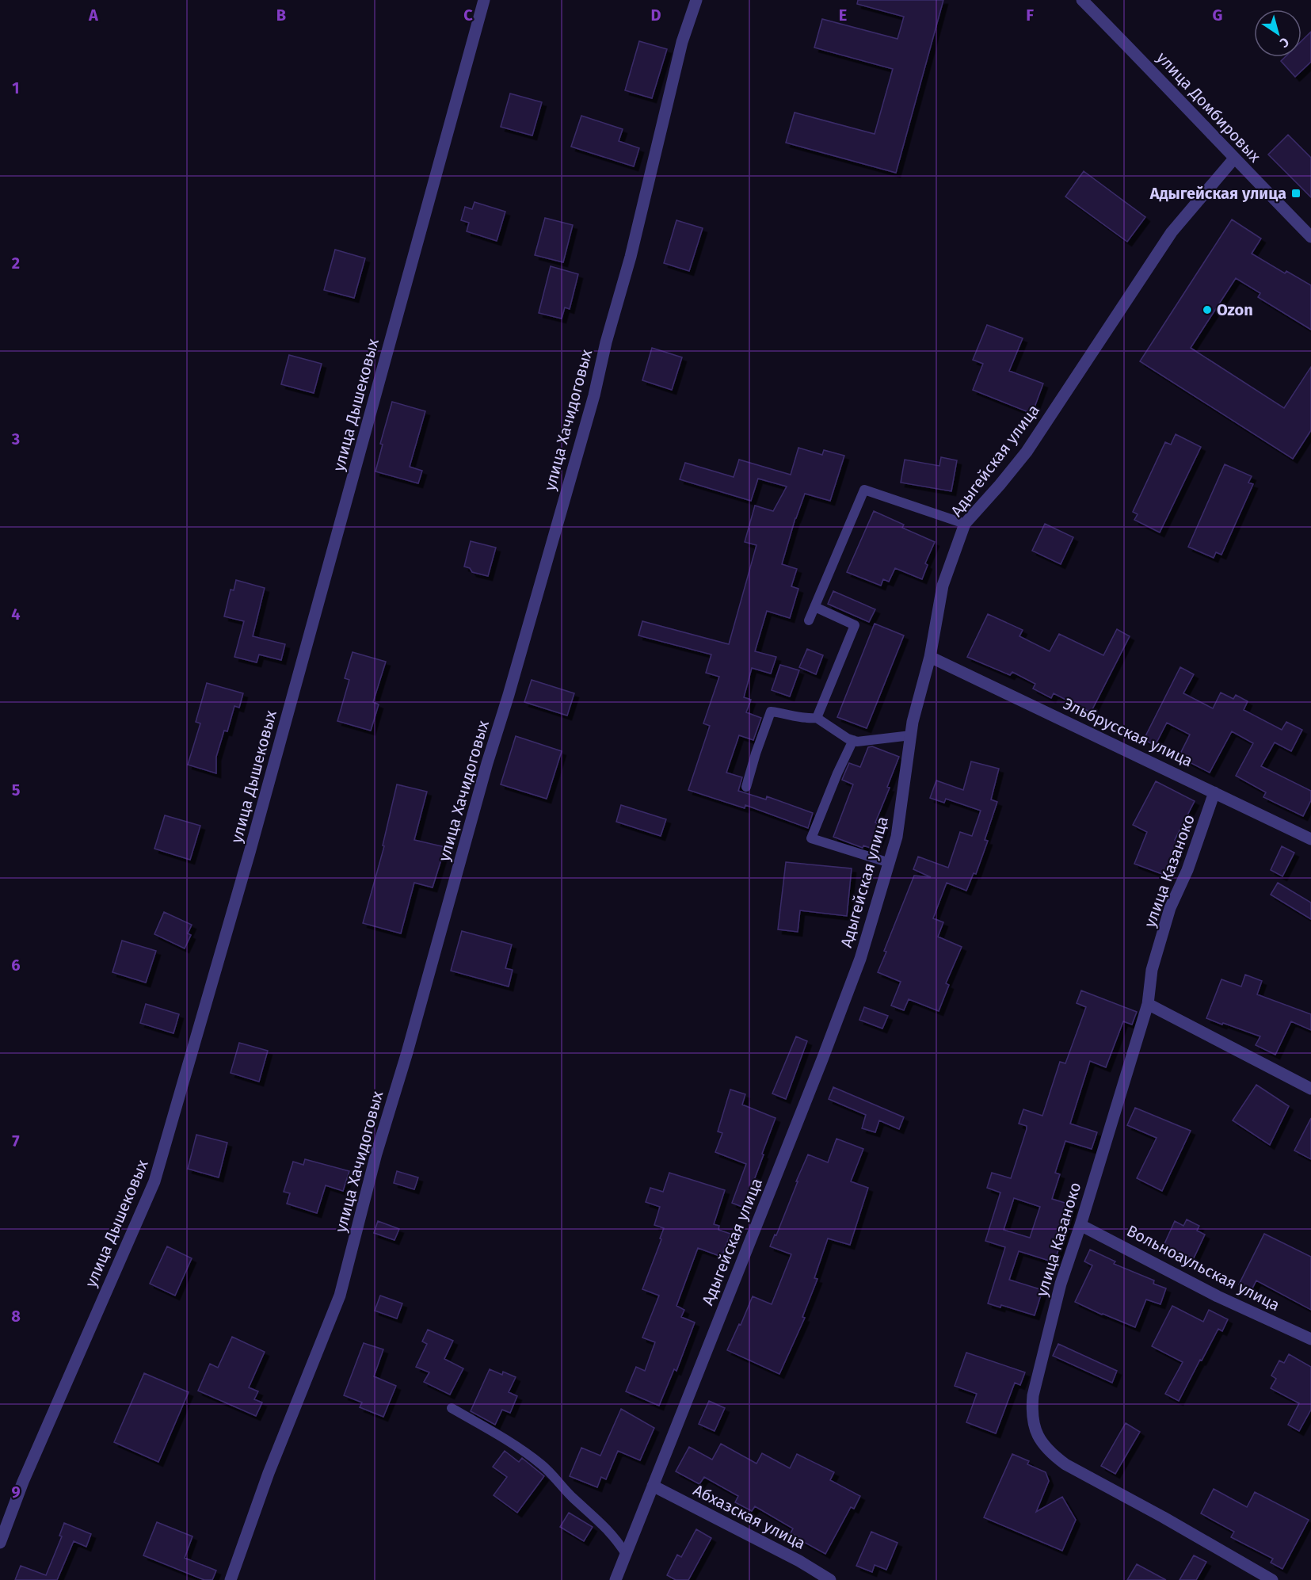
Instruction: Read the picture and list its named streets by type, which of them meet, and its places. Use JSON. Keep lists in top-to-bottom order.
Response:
{
  "streets": {
    "street": [
      "улица Домбировых",
      "улица Дышековых",
      "улица Хачидоговых",
      "Адыгейская улица",
      "Эльбрусская улица",
      "улица Казаноко",
      "Вольноаульская улица",
      "Абхазская улица"
    ]
  },
  "crossings": [
    ["улица Домбировых", "Адыгейская улица"],
    ["Адыгейская улица", "Эльбрусская улица"],
    ["Адыгейская улица", "Абхазская улица"],
    ["Эльбрусская улица", "улица Казаноко"],
    ["улица Казаноко", "Вольноаульская улица"]
  ],
  "places": {
    "transit": ["Адыгейская улица"],
    "other": ["Ozon"]
  },
  "north": "bottom right",
  "grid": {
    "columns": [
      "A",
      "B",
      "C",
      "D",
      "E",
      "F",
      "G"
    ],
    "rows": [
      "1",
      "2",
      "3",
      "4",
      "5",
      "6",
      "7",
      "8",
      "9"
    ]
  }
}
